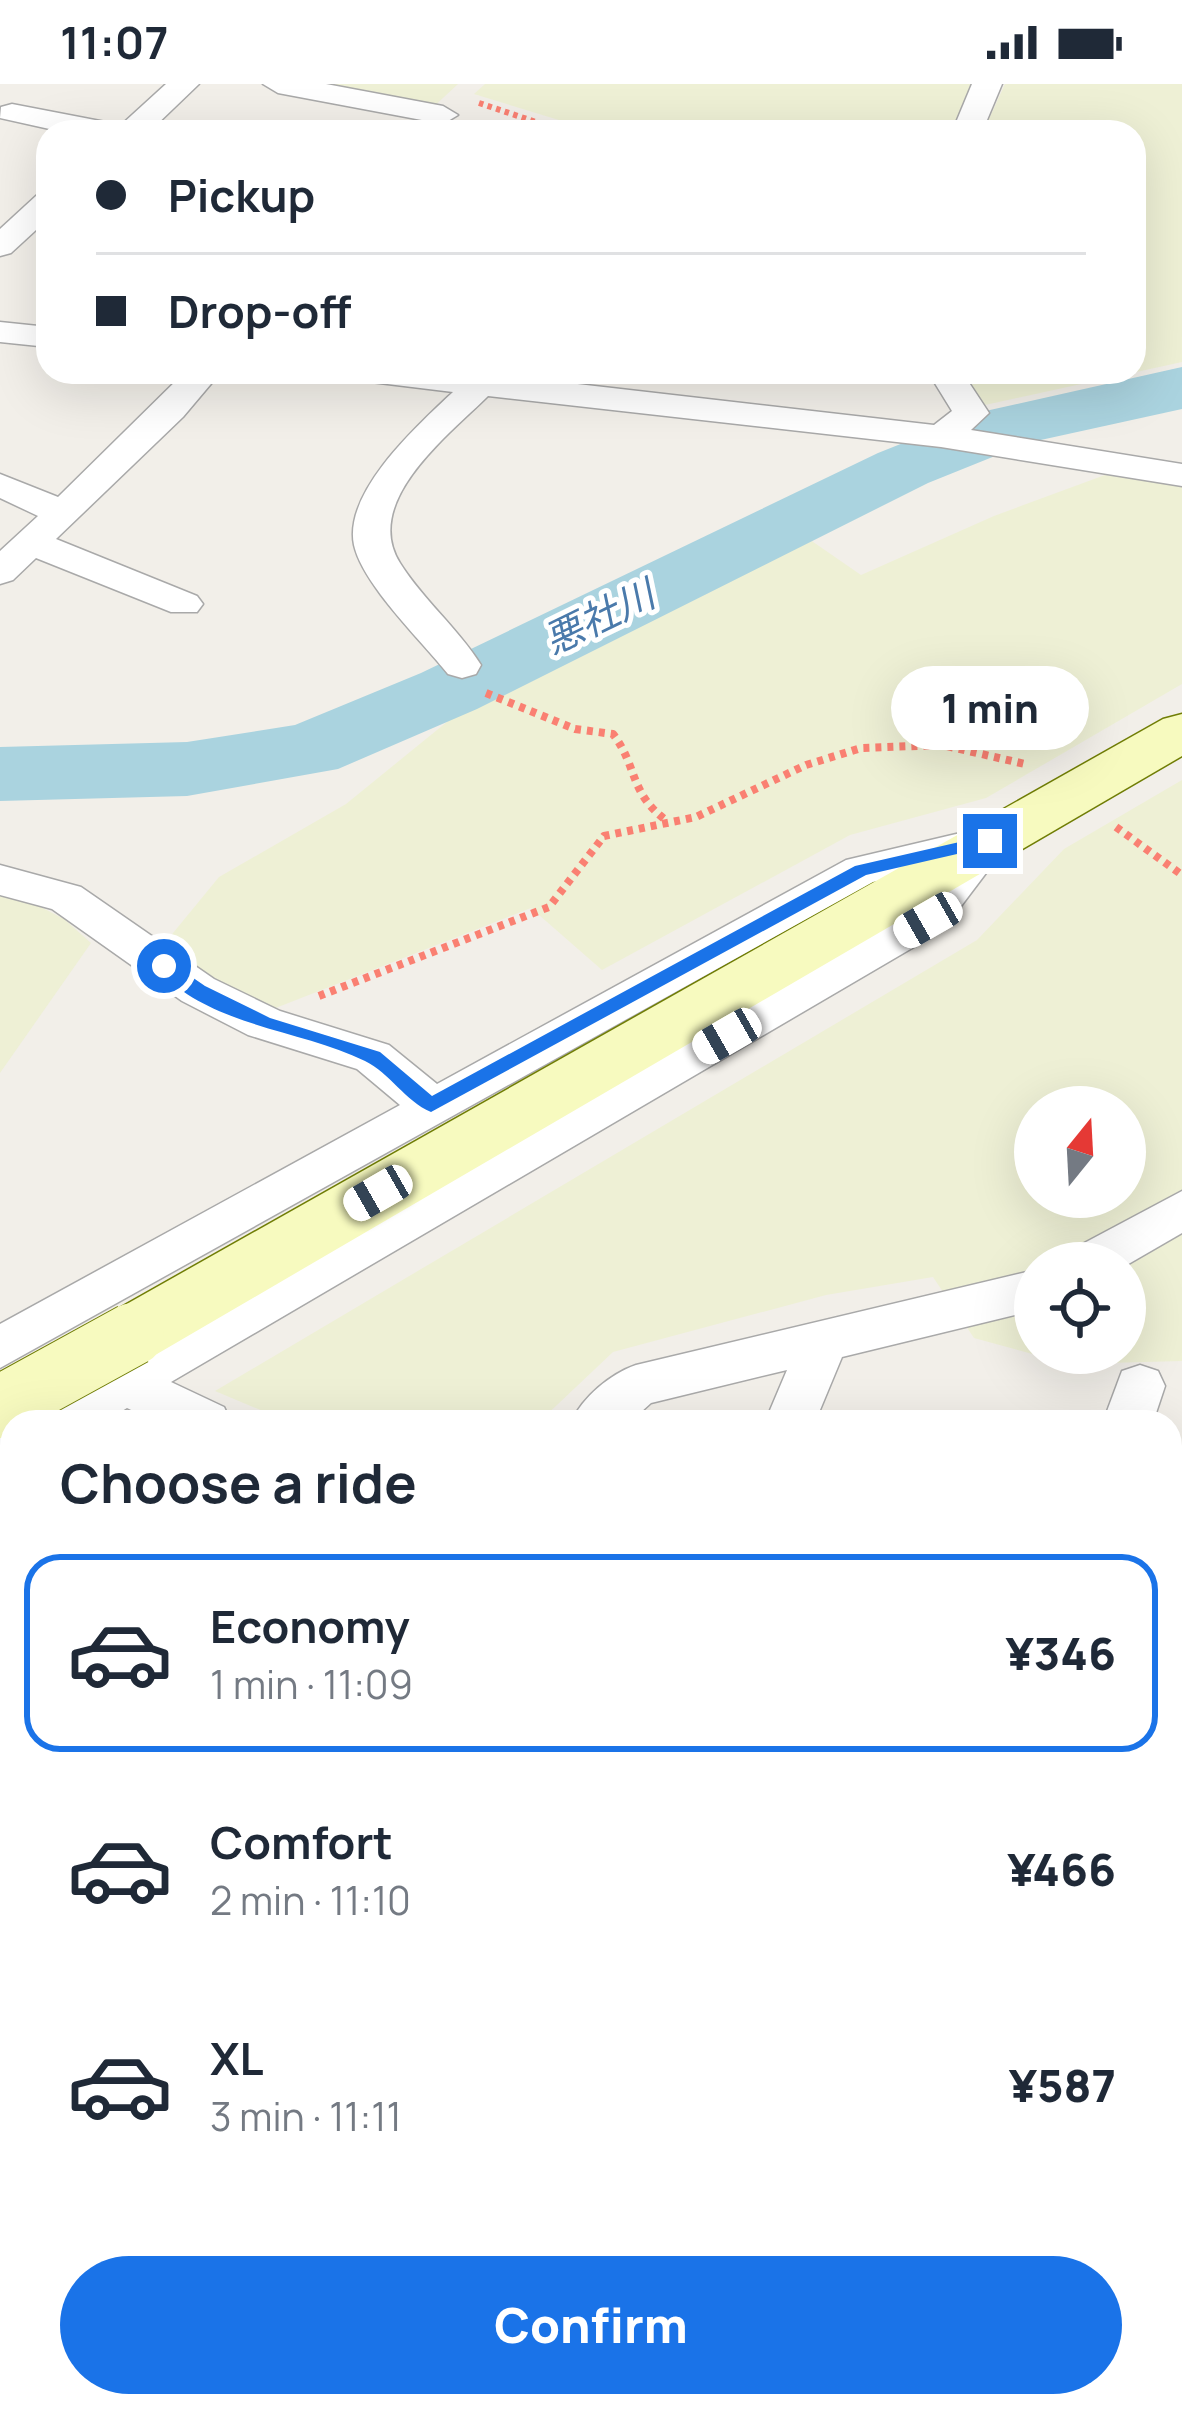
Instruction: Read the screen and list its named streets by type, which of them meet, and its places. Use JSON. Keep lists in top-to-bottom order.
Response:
{
  "water": ["悪社川"],
  "north": "top",
  "page": {
    "status": "11:07",
    "banner": ["Pickup", "Drop-off"],
    "bubble": "1 min",
    "heading": "Choose a ride",
    "list": [
      {
        "name": "Economy",
        "note": "1 min · 11:09",
        "value": "¥346"
      },
      {
        "name": "Comfort",
        "note": "2 min · 11:10",
        "value": "¥466"
      },
      {
        "name": "XL",
        "note": "3 min · 11:11",
        "value": "¥587"
      }
    ],
    "buttons": "Confirm"
  }
}
